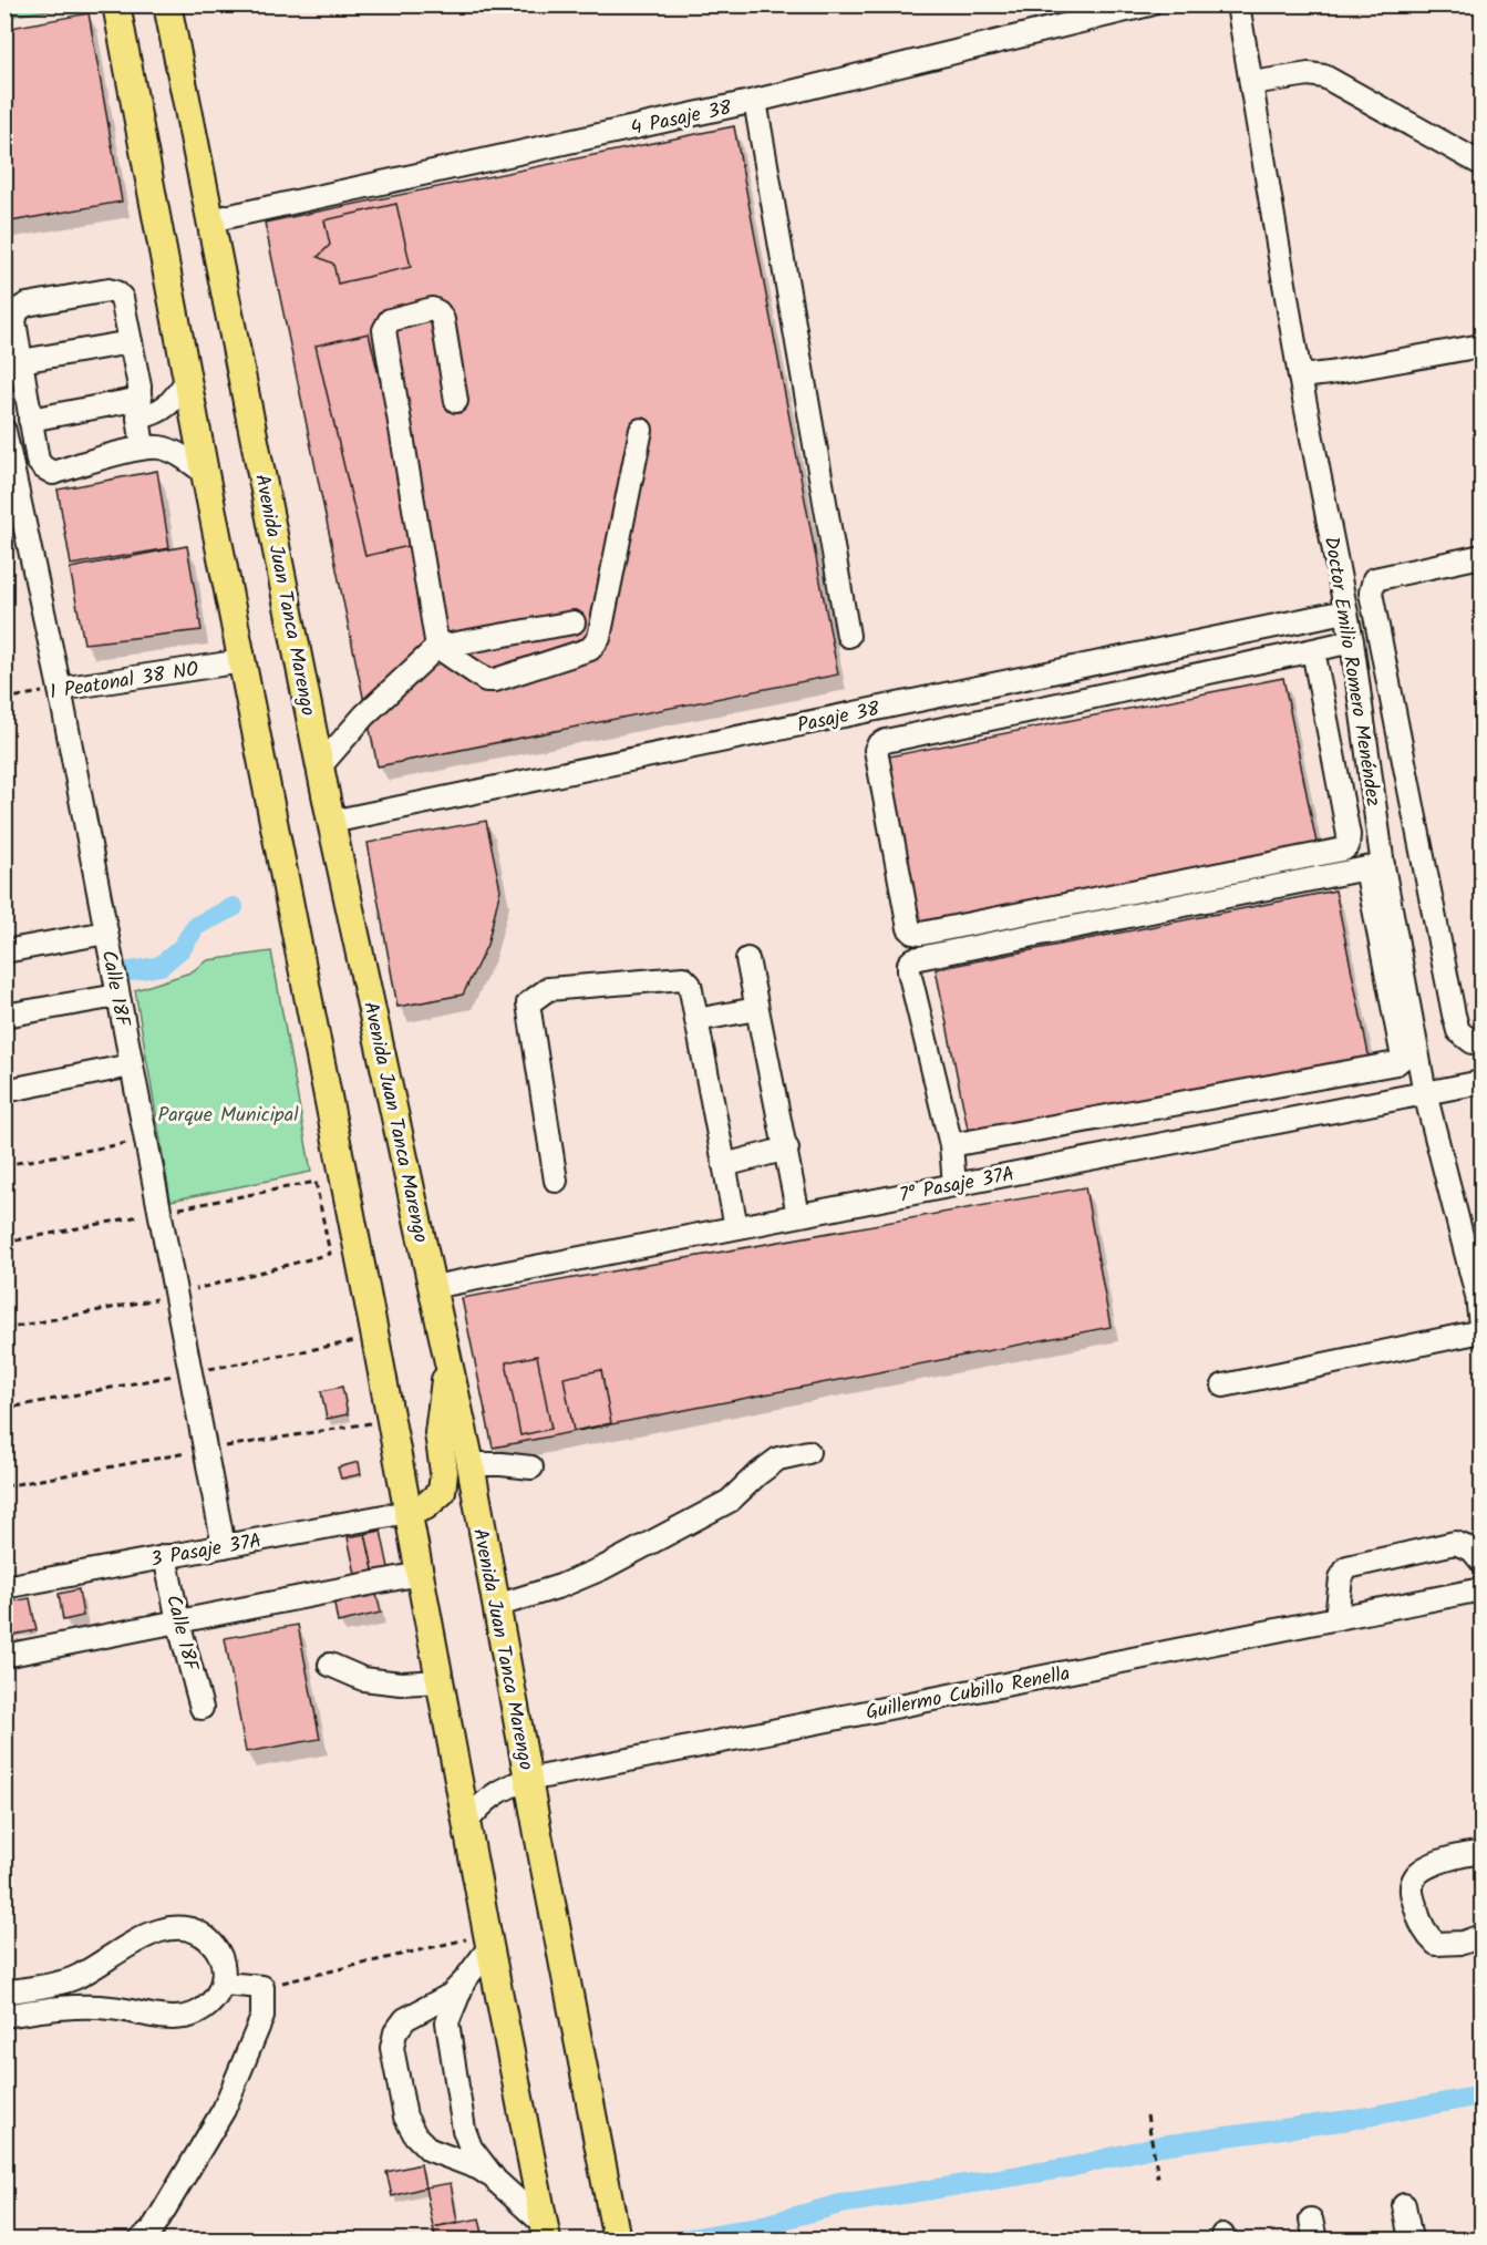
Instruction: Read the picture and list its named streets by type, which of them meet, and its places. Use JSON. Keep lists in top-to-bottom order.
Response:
{
  "streets": {
    "main road": ["Avenida Juan Tanca Marengo"],
    "street": [
      "4 Pasaje 38",
      "Doctor Emilio Romero Menéndez",
      "1 Peatonal 38 NO",
      "Pasaje 38",
      "Calle 18F",
      "7° Pasaje 37A",
      "3 Pasaje 37A",
      "Guillermo Cubillo Renella"
    ]
  },
  "crossings": [
    ["4 Pasaje 38", "Avenida Juan Tanca Marengo"],
    ["Avenida Juan Tanca Marengo", "Pasaje 38"],
    ["Avenida Juan Tanca Marengo", "7° Pasaje 37A"],
    ["Avenida Juan Tanca Marengo", "Guillermo Cubillo Renella"],
    ["Doctor Emilio Romero Menéndez", "Pasaje 38"],
    ["Doctor Emilio Romero Menéndez", "7° Pasaje 37A"],
    ["1 Peatonal 38 NO", "Calle 18F"],
    ["Calle 18F", "3 Pasaje 37A"]
  ],
  "parks": ["Parque Municipal"]
}
